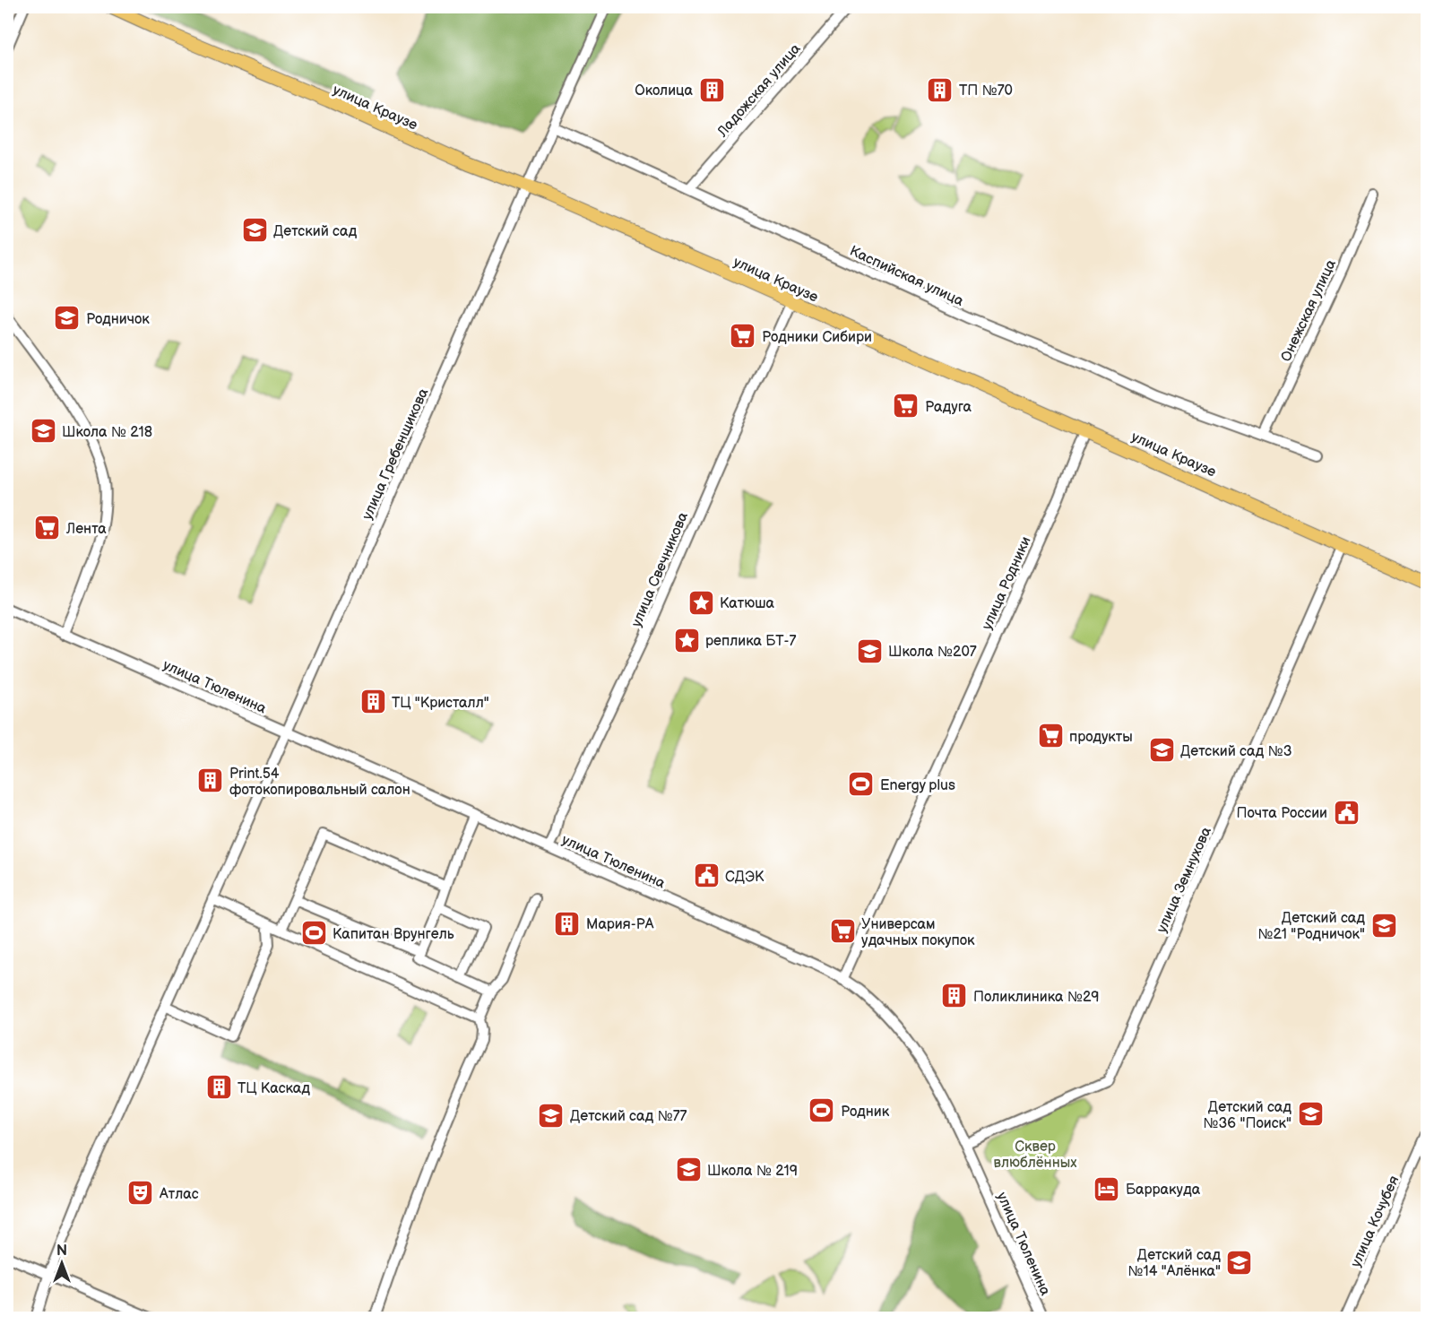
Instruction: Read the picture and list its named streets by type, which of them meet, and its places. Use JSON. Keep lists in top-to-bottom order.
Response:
{
  "streets": {
    "main road": ["улица Краузе"],
    "street": [
      "Ладожская улица",
      "Каспийская улица",
      "Онежская улица",
      "улица Гребенщикова",
      "улица Свечникова",
      "улица Родники",
      "улица Тюленина",
      "улица Земнухова",
      "улица Кочубея"
    ]
  },
  "crossings": [
    ["Ладожская улица", "Каспийская улица"],
    ["улица Краузе", "улица Гребенщикова"],
    ["улица Краузе", "улица Свечникова"],
    ["улица Краузе", "улица Родники"],
    ["улица Краузе", "улица Земнухова"],
    ["Каспийская улица", "Онежская улица"],
    ["улица Гребенщикова", "улица Тюленина"],
    ["улица Свечникова", "улица Тюленина"],
    ["улица Родники", "улица Тюленина"],
    ["улица Тюленина", "улица Земнухова"]
  ],
  "parks": ["Сквер влюблённых"],
  "places": {
    "building": [
      "Околица",
      "ТП №70",
      "ТЦ \"Кристалл\"",
      "Print.54 фотокопировальный салон",
      "Мария-РА",
      "Поликлиника №29",
      "ТЦ Каскад"
    ],
    "school or university": [
      "Детский сад",
      "Родничок",
      "Школа № 218",
      "Школа №207",
      "Детский сад №3",
      "Детский сад №21 \"Родничок\"",
      "Детский сад №36 \"Поиск\"",
      "Детский сад №77",
      "Школа № 219",
      "Детский сад №14 \"Алёнка\""
    ],
    "supermarket": [
      "Родники Сибири",
      "Радуга",
      "Лента",
      "продукты",
      "Универсам удачных покупок"
    ],
    "place": ["Катюша", "реплика БТ-7"],
    "sports": ["Energy plus", "Капитан Врунгель", "Родник"],
    "public building": ["Почта России", "СДЭК"],
    "hotel": ["Барракуда"],
    "theatre": ["Атлас"]
  },
  "north": "top"
}
